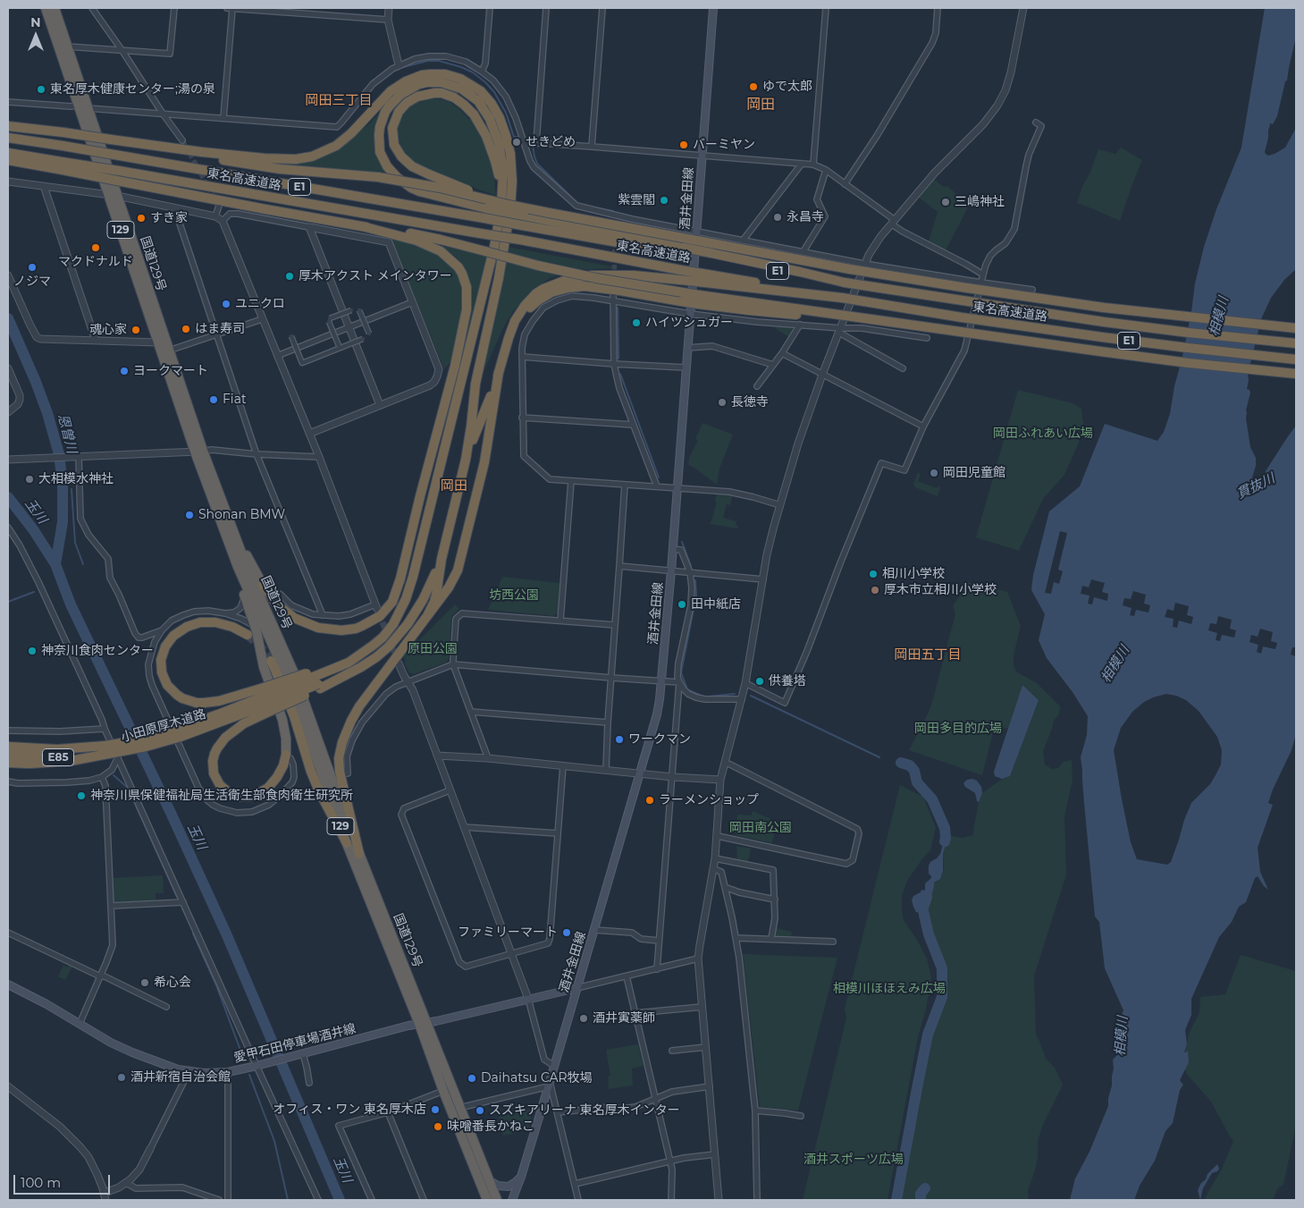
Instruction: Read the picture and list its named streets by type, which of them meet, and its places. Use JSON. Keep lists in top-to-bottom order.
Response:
{
  "streets": {
    "highway": [
      "東名高速道路",
      "E1",
      "129",
      "国道129号",
      "小田原厚木道路",
      "E85"
    ],
    "main road": ["酒井金田線", "愛甲石田停車場酒井線"]
  },
  "crossings": [
    ["酒井金田線", "愛甲石田停車場酒井線"],
    ["国道129号", "愛甲石田停車場酒井線"]
  ],
  "districts": [
    "岡田三丁目",
    "岡田",
    "岡田",
    "岡田五丁目"
  ],
  "water": [
    "相模川",
    "恩曽川",
    "貫抜川",
    "玉川"
  ],
  "parks": [
    "岡田ふれあい広場",
    "坊西公園",
    "原田公園",
    "岡田多目的広場",
    "岡田南公園",
    "相模川ほほえみ広場",
    "酒井スポーツ広場"
  ],
  "places": [
    "ゆで太郎",
    "東名厚木健康センター;湯の泉",
    "せきどめ",
    "バーミヤン",
    "紫雲閣",
    "三嶋神社",
    "永昌寺",
    "すき家",
    "マクドナルド",
    "ノジマ",
    "厚木アクスト メインタワー",
    "ユニクロ",
    "ハイツシュガー",
    "はま寿司",
    "魂心家",
    "ヨークマート",
    "Fiat",
    "長徳寺",
    "岡田児童館",
    "大相模水神社",
    "Shonan BMW",
    "相川小学校",
    "厚木市立相川小学校",
    "田中紙店",
    "神奈川食肉センター",
    "供養塔",
    "ワークマン",
    "神奈川県保健福祉局生活衛生部食肉衛生研究所",
    "ラーメンショップ",
    "ファミリーマート",
    "希心会",
    "酒井寅薬師",
    "酒井新宿自治会館",
    "Daihatsu CAR牧場",
    "オフィス・ワン 東名厚木店",
    "スズキアリーナ 東名厚木インター",
    "味噌番長かねこ"
  ],
  "scale_bar": "100 m",
  "north": "top"
}
